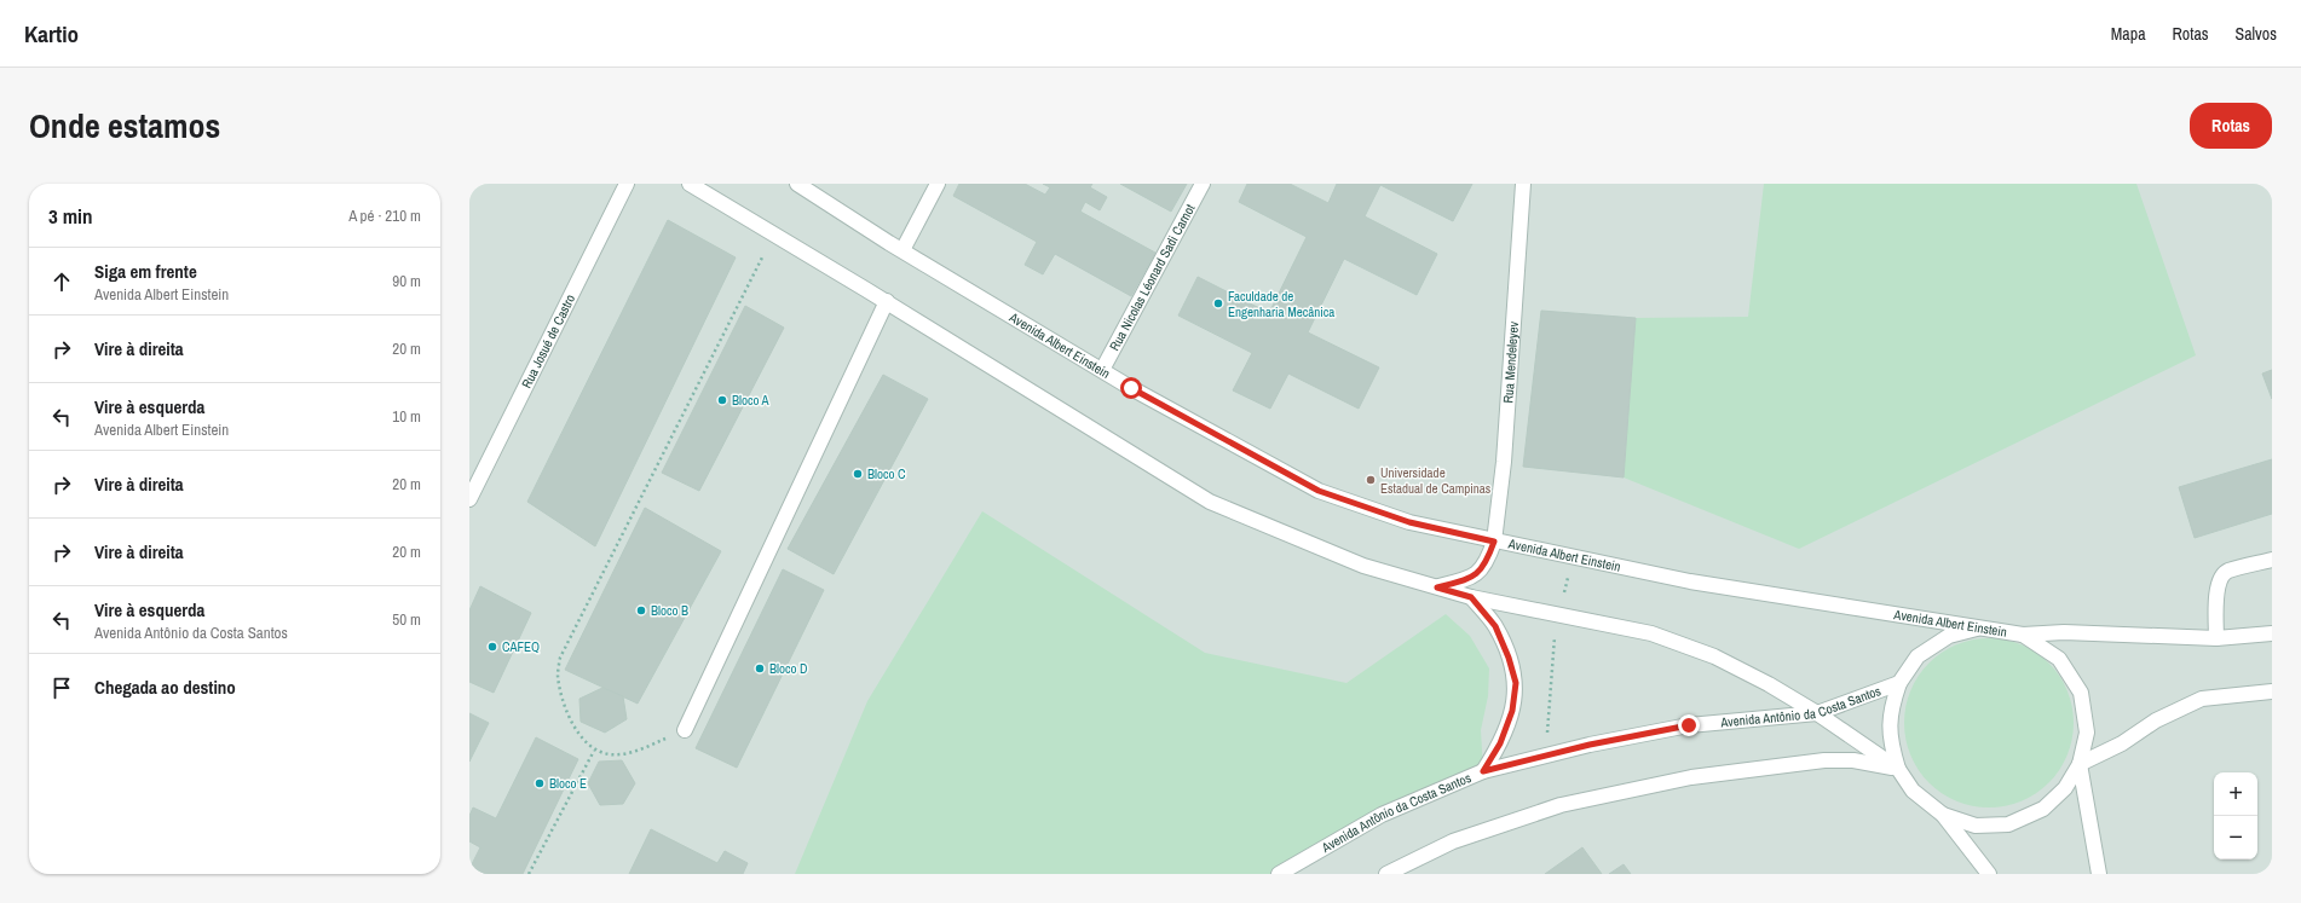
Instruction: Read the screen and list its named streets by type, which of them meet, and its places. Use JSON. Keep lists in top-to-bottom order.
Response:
{
  "streets": {
    "street": [
      "Rua Nicolas Léonard Sadi Carnot",
      "Rua Josué de Castro",
      "Avenida Albert Einstein",
      "Rua Mendeleyev",
      "Avenida Antônio da Costa Santos"
    ]
  },
  "crossings": [
    ["Rua Nicolas Léonard Sadi Carnot", "Avenida Albert Einstein"],
    ["Avenida Albert Einstein", "Rua Mendeleyev"],
    ["Avenida Albert Einstein", "Avenida Antônio da Costa Santos"]
  ],
  "places": [
    "Faculdade de Engenharia Mecânica",
    "Bloco A",
    "Bloco C",
    "Universidade Estadual de Campinas",
    "Bloco B",
    "CAFEQ",
    "Bloco D",
    "Bloco E"
  ],
  "page": {
    "header": "Kartio",
    "nav": ["Mapa", "Rotas", "Salvos"],
    "title": "Onde estamos",
    "buttons": "Rotas",
    "heading": ["3 min", "A pé · 210 m"],
    "list": [
      ["Siga em frente", "Avenida Albert Einstein", "90 m"],
      ["Vire à direita", "20 m"],
      ["Vire à esquerda", "Avenida Albert Einstein", "10 m"],
      ["Vire à direita", "20 m"],
      ["Vire à direita", "20 m"],
      ["Vire à esquerda", "Avenida Antônio da Costa Santos", "50 m"],
      "Chegada ao destino"
    ],
    "map_buttons": ["+", "−"]
  }
}
